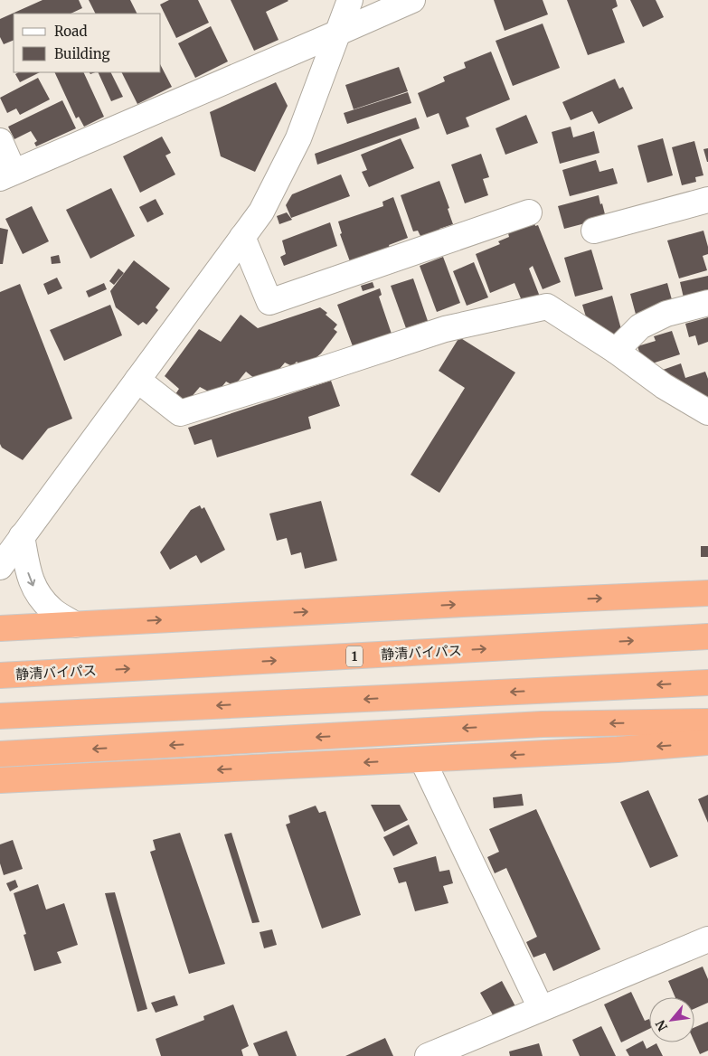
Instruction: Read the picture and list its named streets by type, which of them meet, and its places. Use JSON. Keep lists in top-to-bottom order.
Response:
{
  "streets": {
    "highway": ["静清バイパス", "1"]
  },
  "legend": ["Road", "Building"],
  "north": "bottom left"
}
